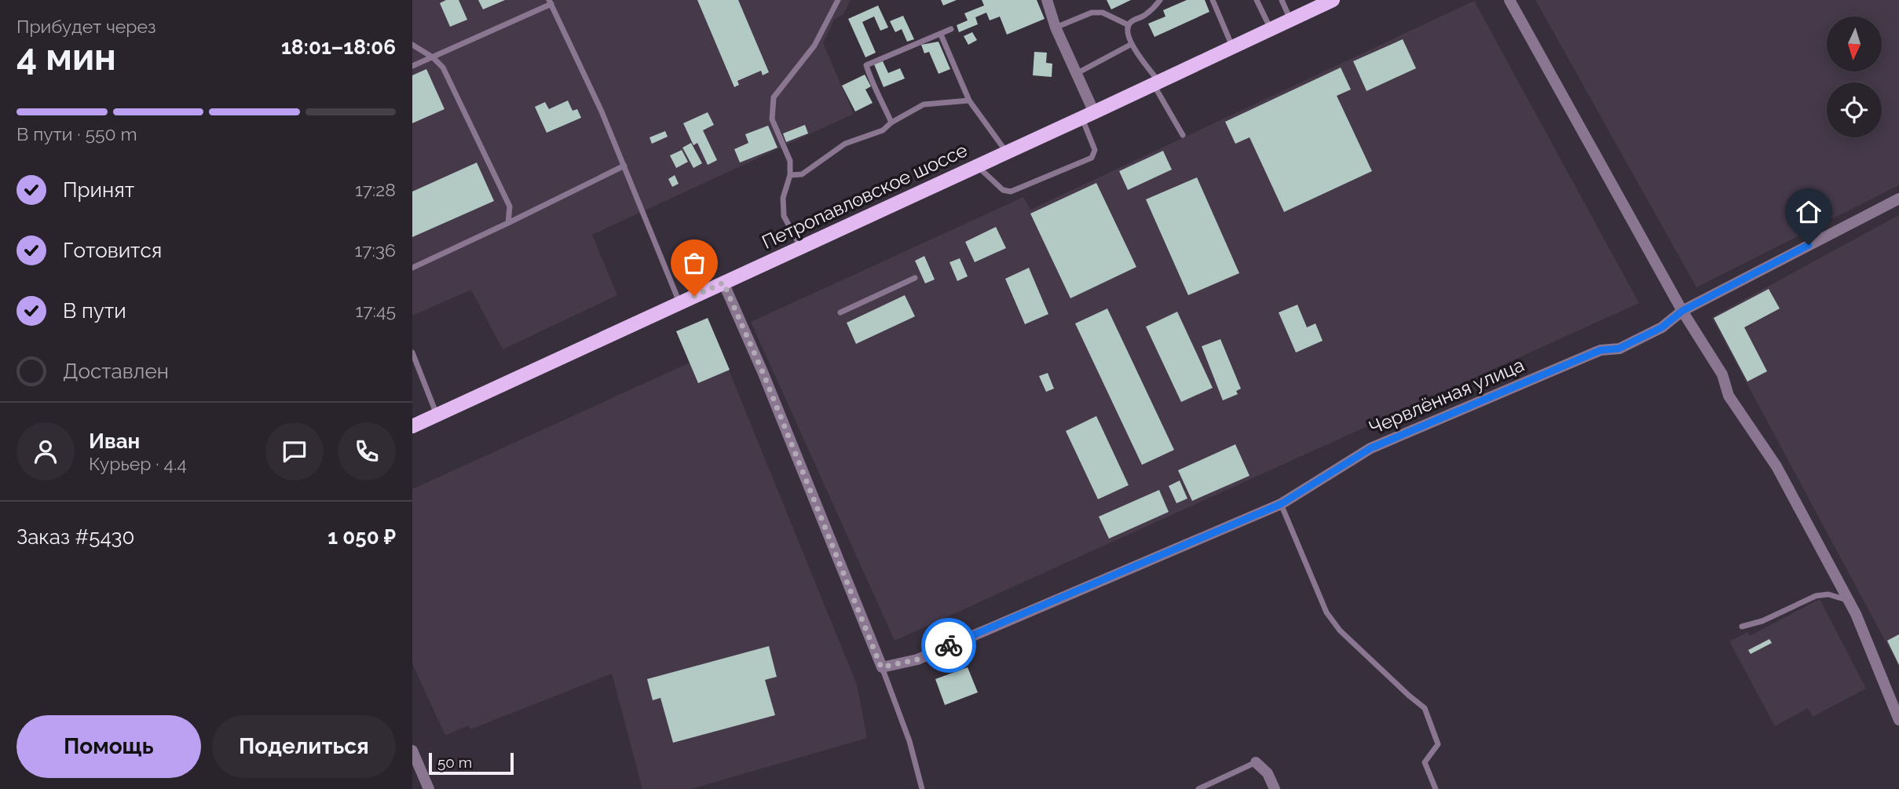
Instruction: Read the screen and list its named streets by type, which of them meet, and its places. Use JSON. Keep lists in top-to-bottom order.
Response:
{
  "streets": {
    "main road": ["Петропавловское шоссе"],
    "street": ["Червлённая улица"]
  },
  "scale_bar": "50 m",
  "north": "bottom",
  "page": {
    "heading": ["4 мин", "Прибудет через", "18:01–18:06"],
    "panel": [
      "Иван",
      "Курьер · 4.4",
      "Заказ #5430",
      "1 050 ₽"
    ],
    "bar": "В пути · 550 m",
    "list": [
      ["Принят", "17:28"],
      ["Готовится", "17:36"],
      ["В пути", "17:45"],
      "Доставлен"
    ],
    "buttons": ["Помощь", "Поделиться"],
    "scale": "50 m"
  }
}
